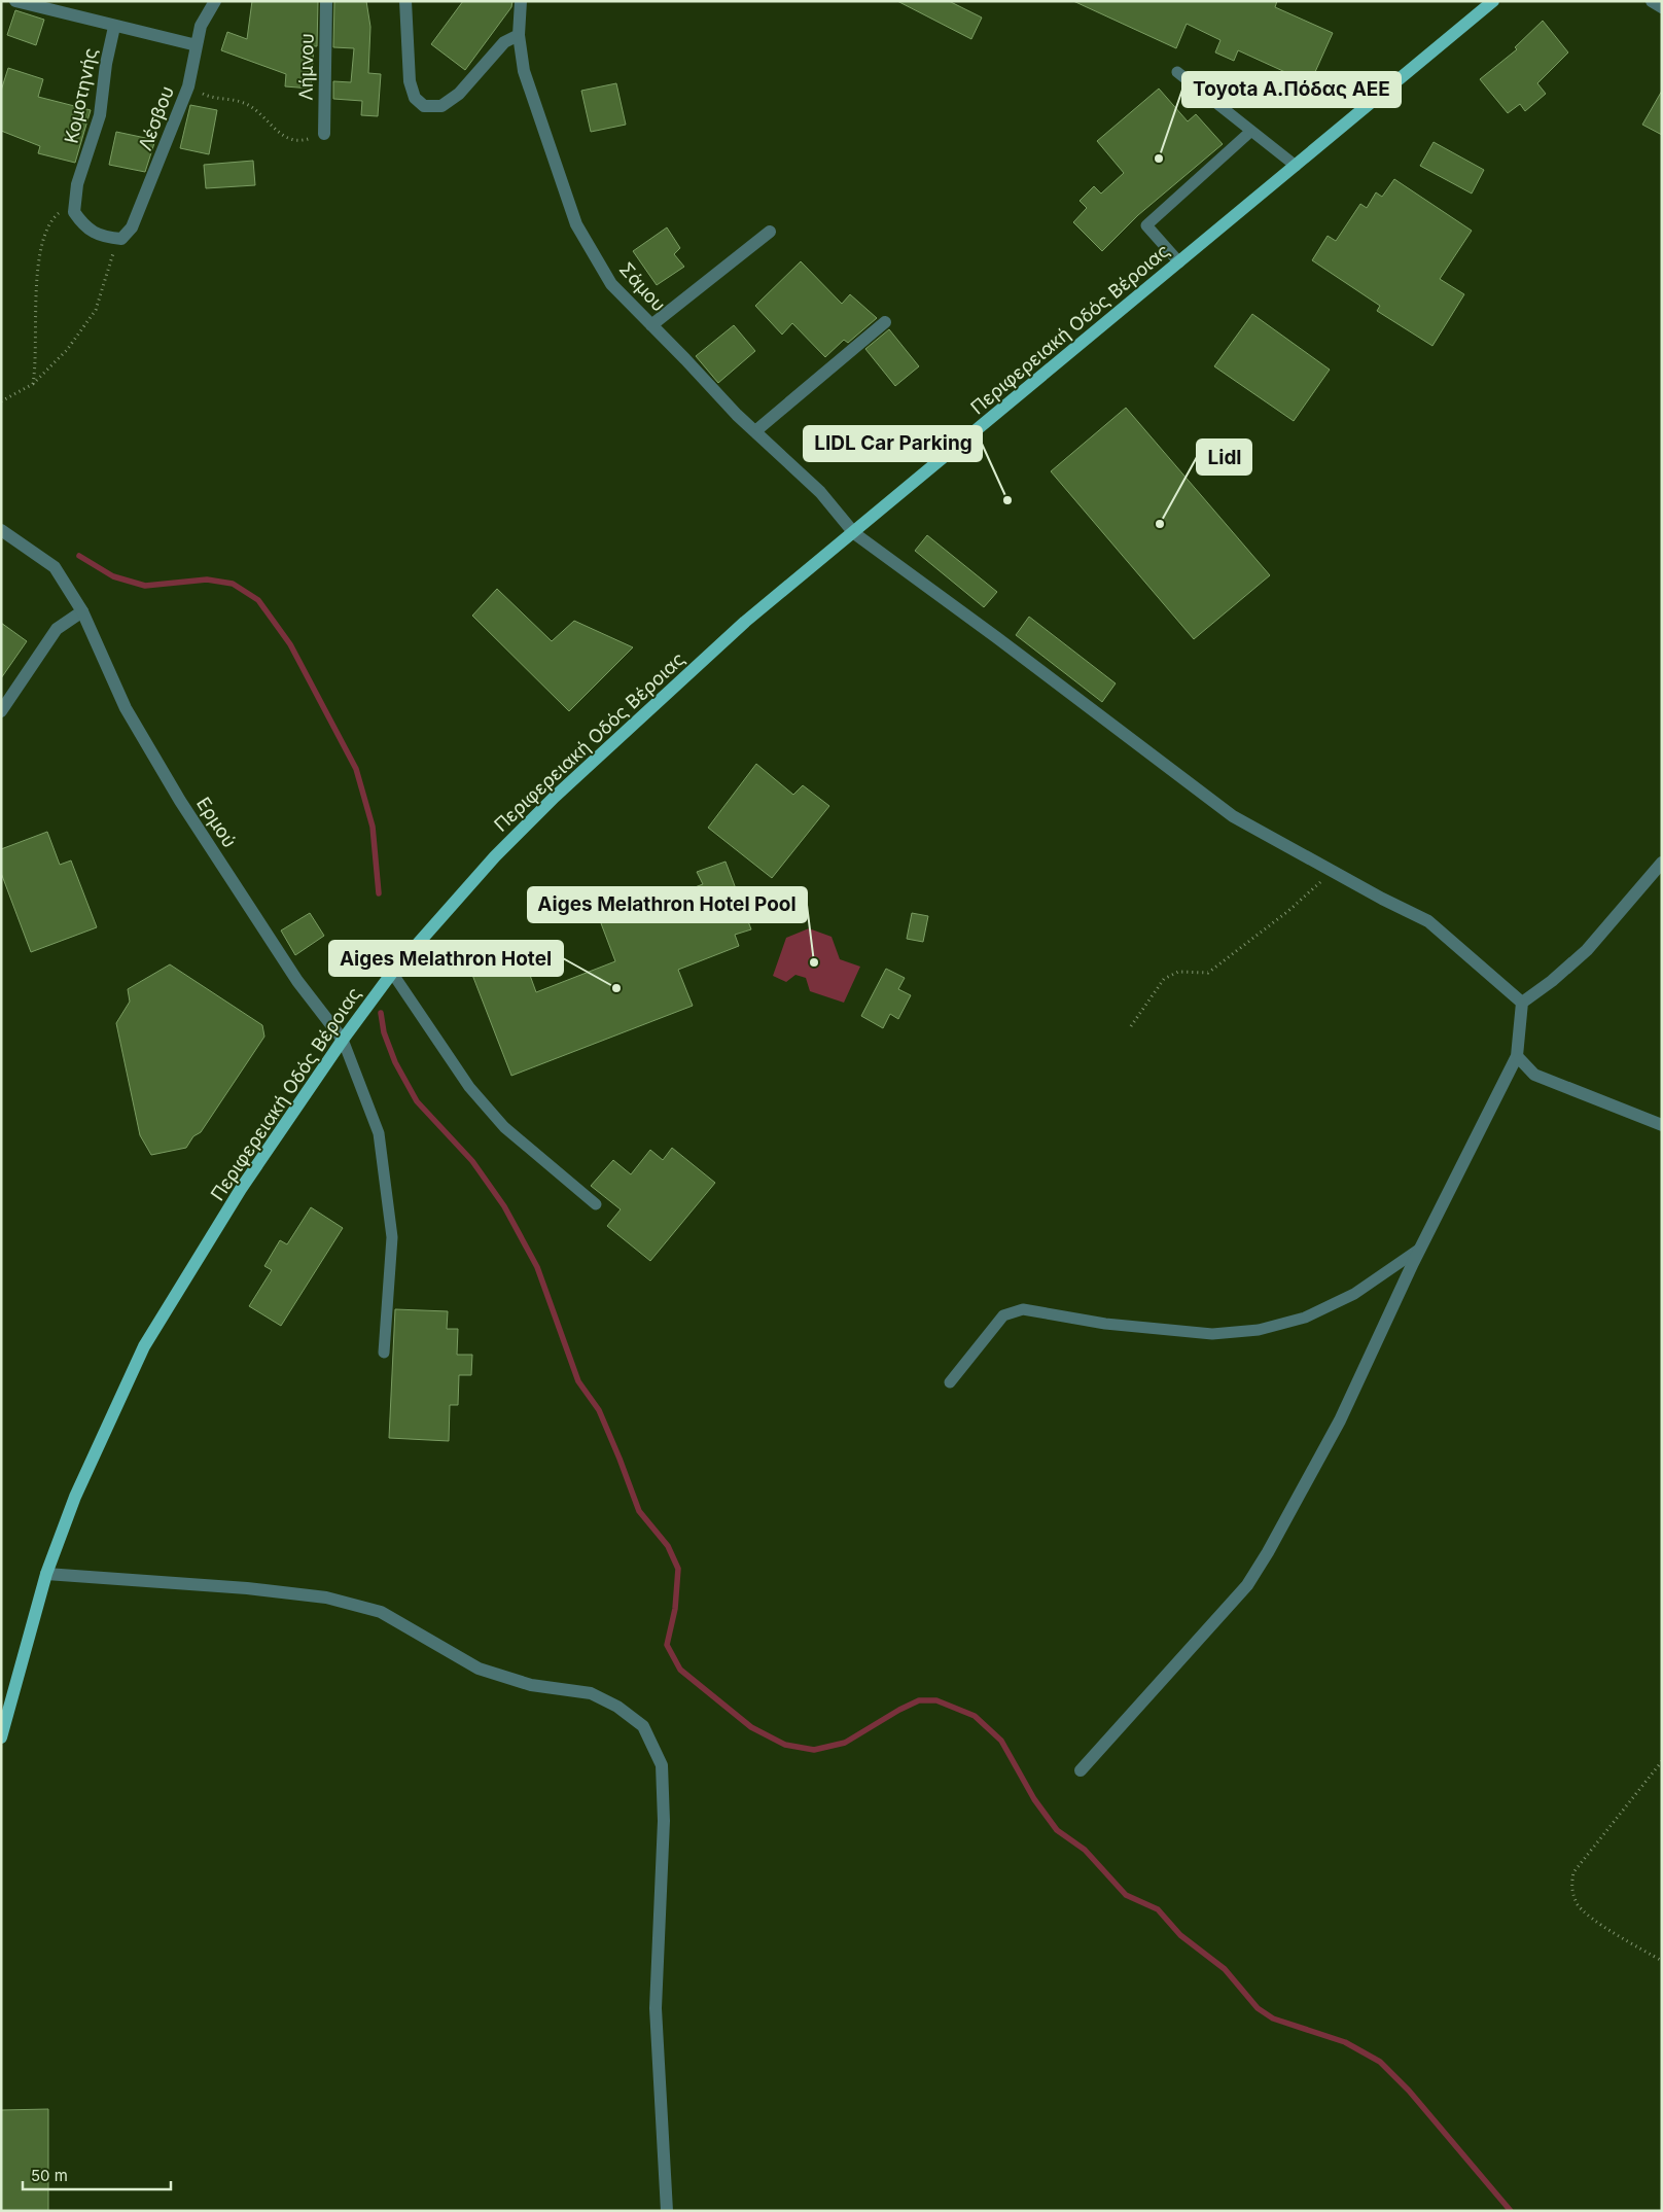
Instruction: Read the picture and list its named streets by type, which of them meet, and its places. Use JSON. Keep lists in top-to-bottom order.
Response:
{
  "streets": {
    "main road": ["Περιφερειακή Οδός Βέροιας"],
    "street": [
      "Λήμνου",
      "Κομοτηνής",
      "Λέσβου",
      "Σάμου",
      "Ερμού"
    ]
  },
  "crossings": [
    ["Σάμου", "Περιφερειακή Οδός Βέροιας"],
    ["Περιφερειακή Οδός Βέροιας", "Ερμού"]
  ],
  "places": [
    "Toyota Α.Πόδας ΑΕΕ",
    "LIDL Car Parking",
    "Lidl",
    "Aiges Melathron Hotel Pool",
    "Aiges Melathron Hotel"
  ],
  "scale_bar": "50 m"
}
